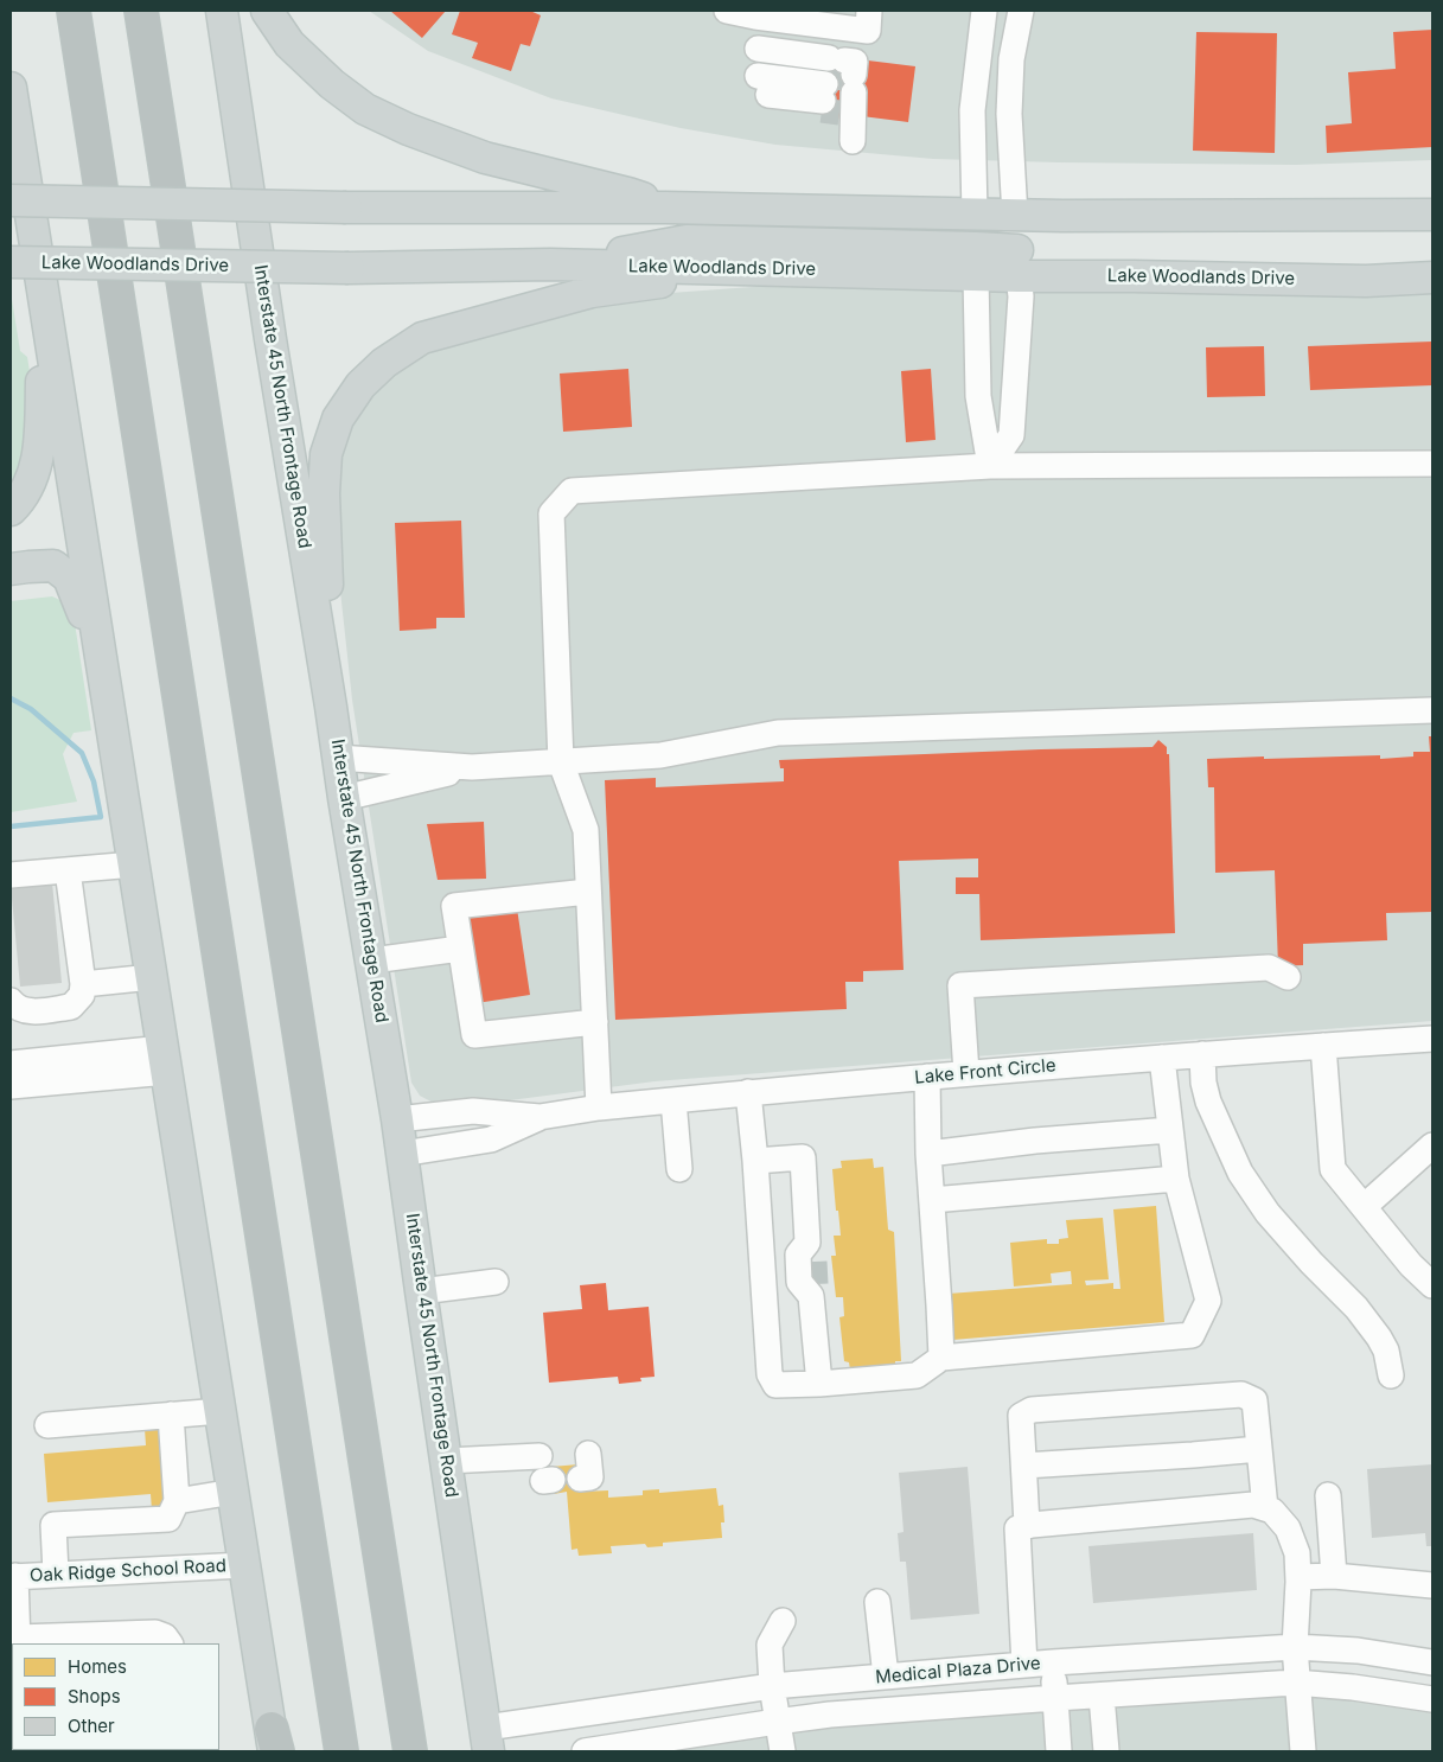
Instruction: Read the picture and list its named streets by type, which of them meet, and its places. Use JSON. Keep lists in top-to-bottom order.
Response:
{
  "streets": {
    "main road": ["Lake Woodlands Drive", "Interstate 45 North Frontage Road"],
    "street": ["Lake Front Circle", "Oak Ridge School Road", "Medical Plaza Drive"]
  },
  "crossings": [
    ["Interstate 45 North Frontage Road", "Lake Front Circle"],
    ["Interstate 45 North Frontage Road", "Medical Plaza Drive"]
  ],
  "legend": ["Homes", "Shops", "Other"]
}
